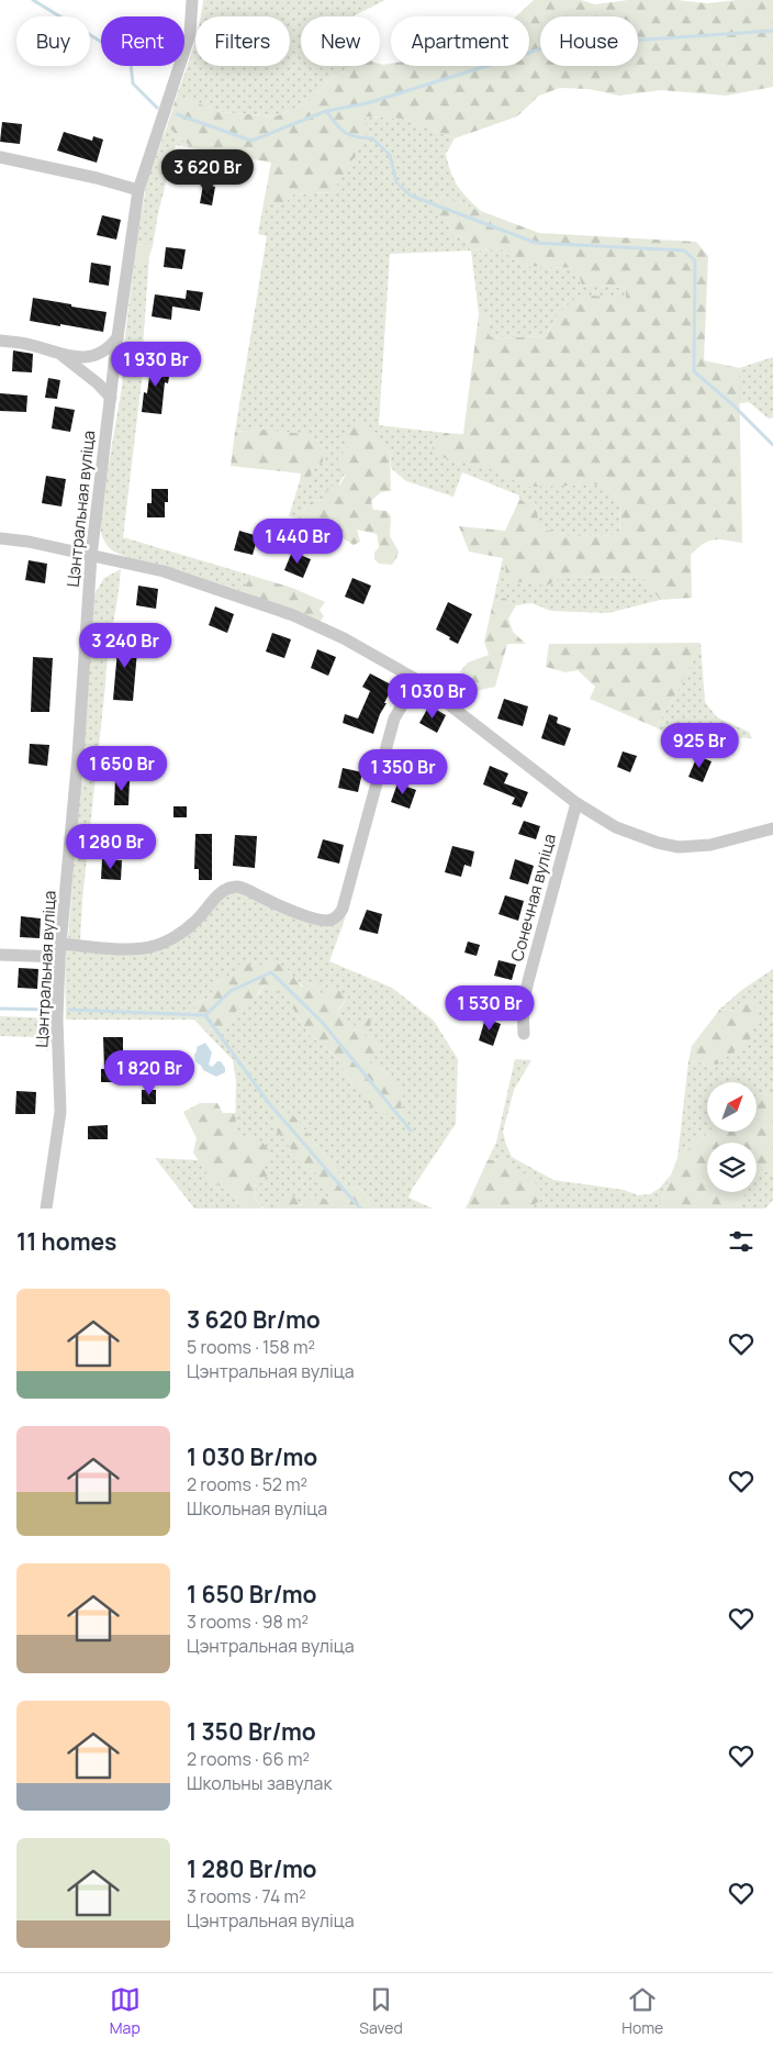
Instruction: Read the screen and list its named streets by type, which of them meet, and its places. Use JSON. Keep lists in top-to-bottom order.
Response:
{
  "streets": {
    "street": ["Цэнтральная вуліца", "Сонечная вуліца"]
  },
  "north": "top right",
  "page": {
    "chip": [
      "Buy",
      "Rent",
      "Filters",
      "New",
      "Apartment",
      "House"
    ],
    "price": [
      "3 620 Br",
      "1 930 Br",
      "1 440 Br",
      "3 240 Br",
      "1 030 Br",
      "925 Br",
      "1 650 Br",
      "1 350 Br",
      "1 280 Br",
      "1 530 Br",
      "1 820 Br"
    ],
    "heading": "11 homes",
    "list": [
      {
        "name": "3 620 Br/mo",
        "note": "5 rooms · 158 m² · Цэнтральная вуліца"
      },
      {
        "name": "1 030 Br/mo",
        "note": "2 rooms · 52 m² · Школьная вуліца"
      },
      {
        "name": "1 650 Br/mo",
        "note": "3 rooms · 98 m² · Цэнтральная вуліца"
      },
      {
        "name": "1 350 Br/mo",
        "note": "2 rooms · 66 m² · Школьны завулак"
      },
      {
        "name": "1 280 Br/mo",
        "note": "3 rooms · 74 m² · Цэнтральная вуліца"
      }
    ],
    "tabs": ["Map", "Saved", "Home"]
  }
}
